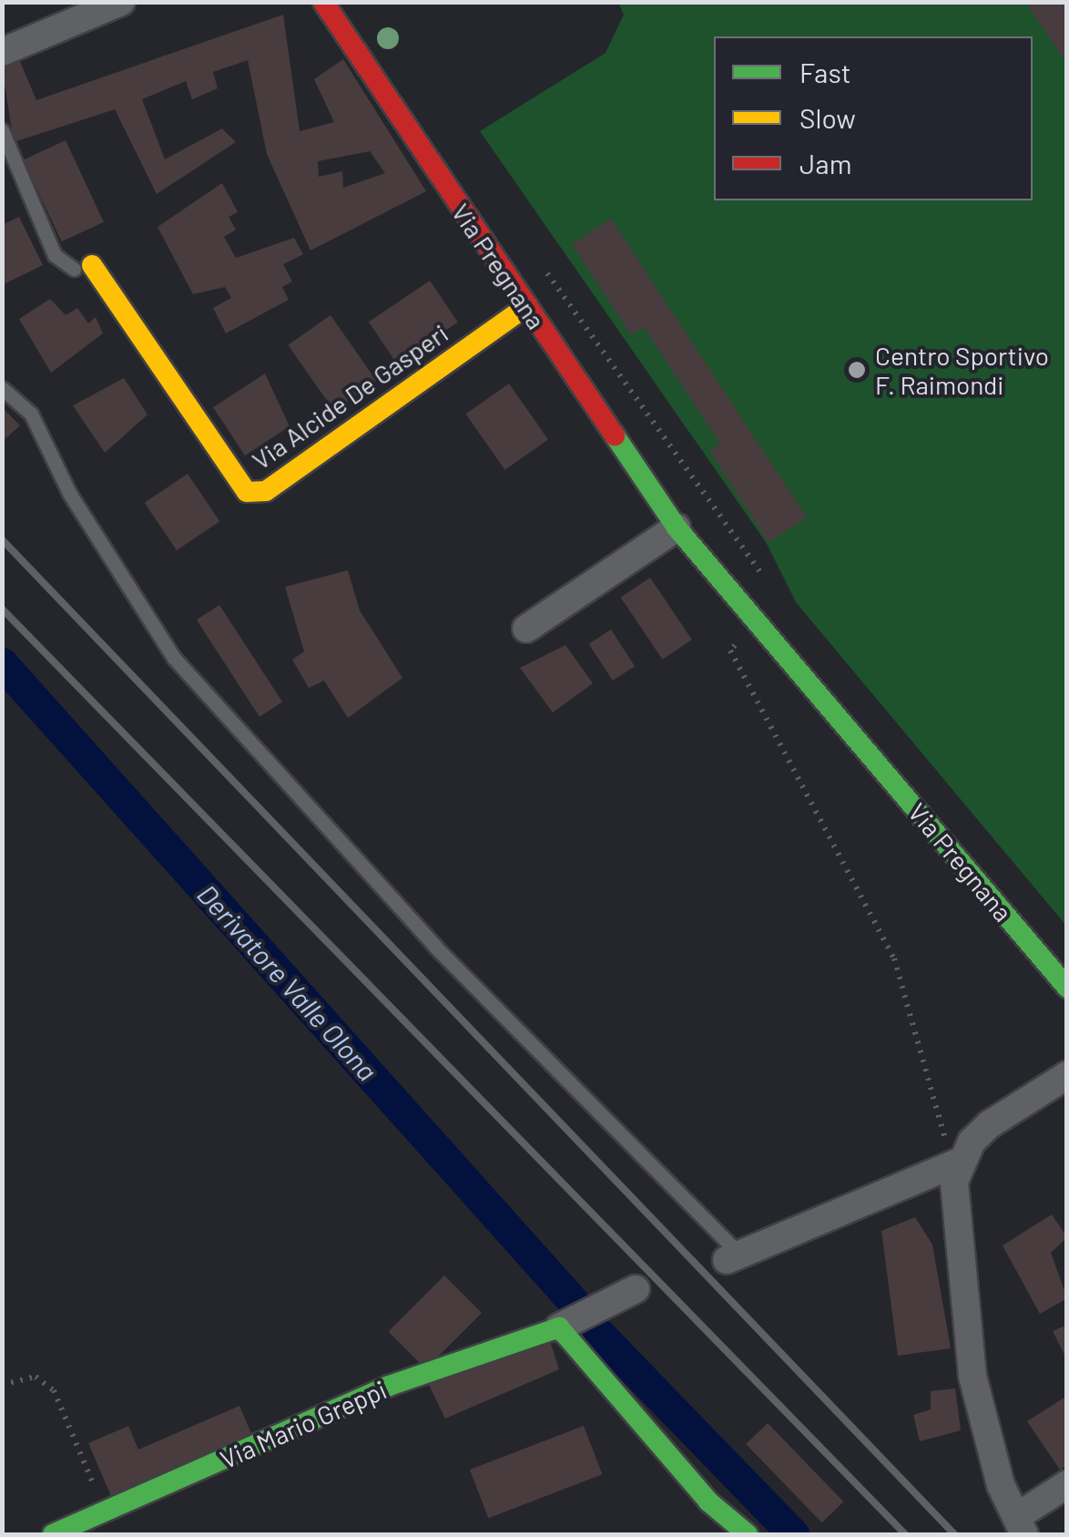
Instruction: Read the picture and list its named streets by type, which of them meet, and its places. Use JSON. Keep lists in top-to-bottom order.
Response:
{
  "streets": {
    "street": ["Via Pregnana", "Via Alcide De Gasperi", "Via Mario Greppi"]
  },
  "crossings": [
    ["Via Pregnana", "Via Alcide De Gasperi"]
  ],
  "water": ["Derivatore Valle Olona"],
  "places": ["Centro Sportivo F. Raimondi"],
  "legend": ["Fast", "Slow", "Jam"]
}
